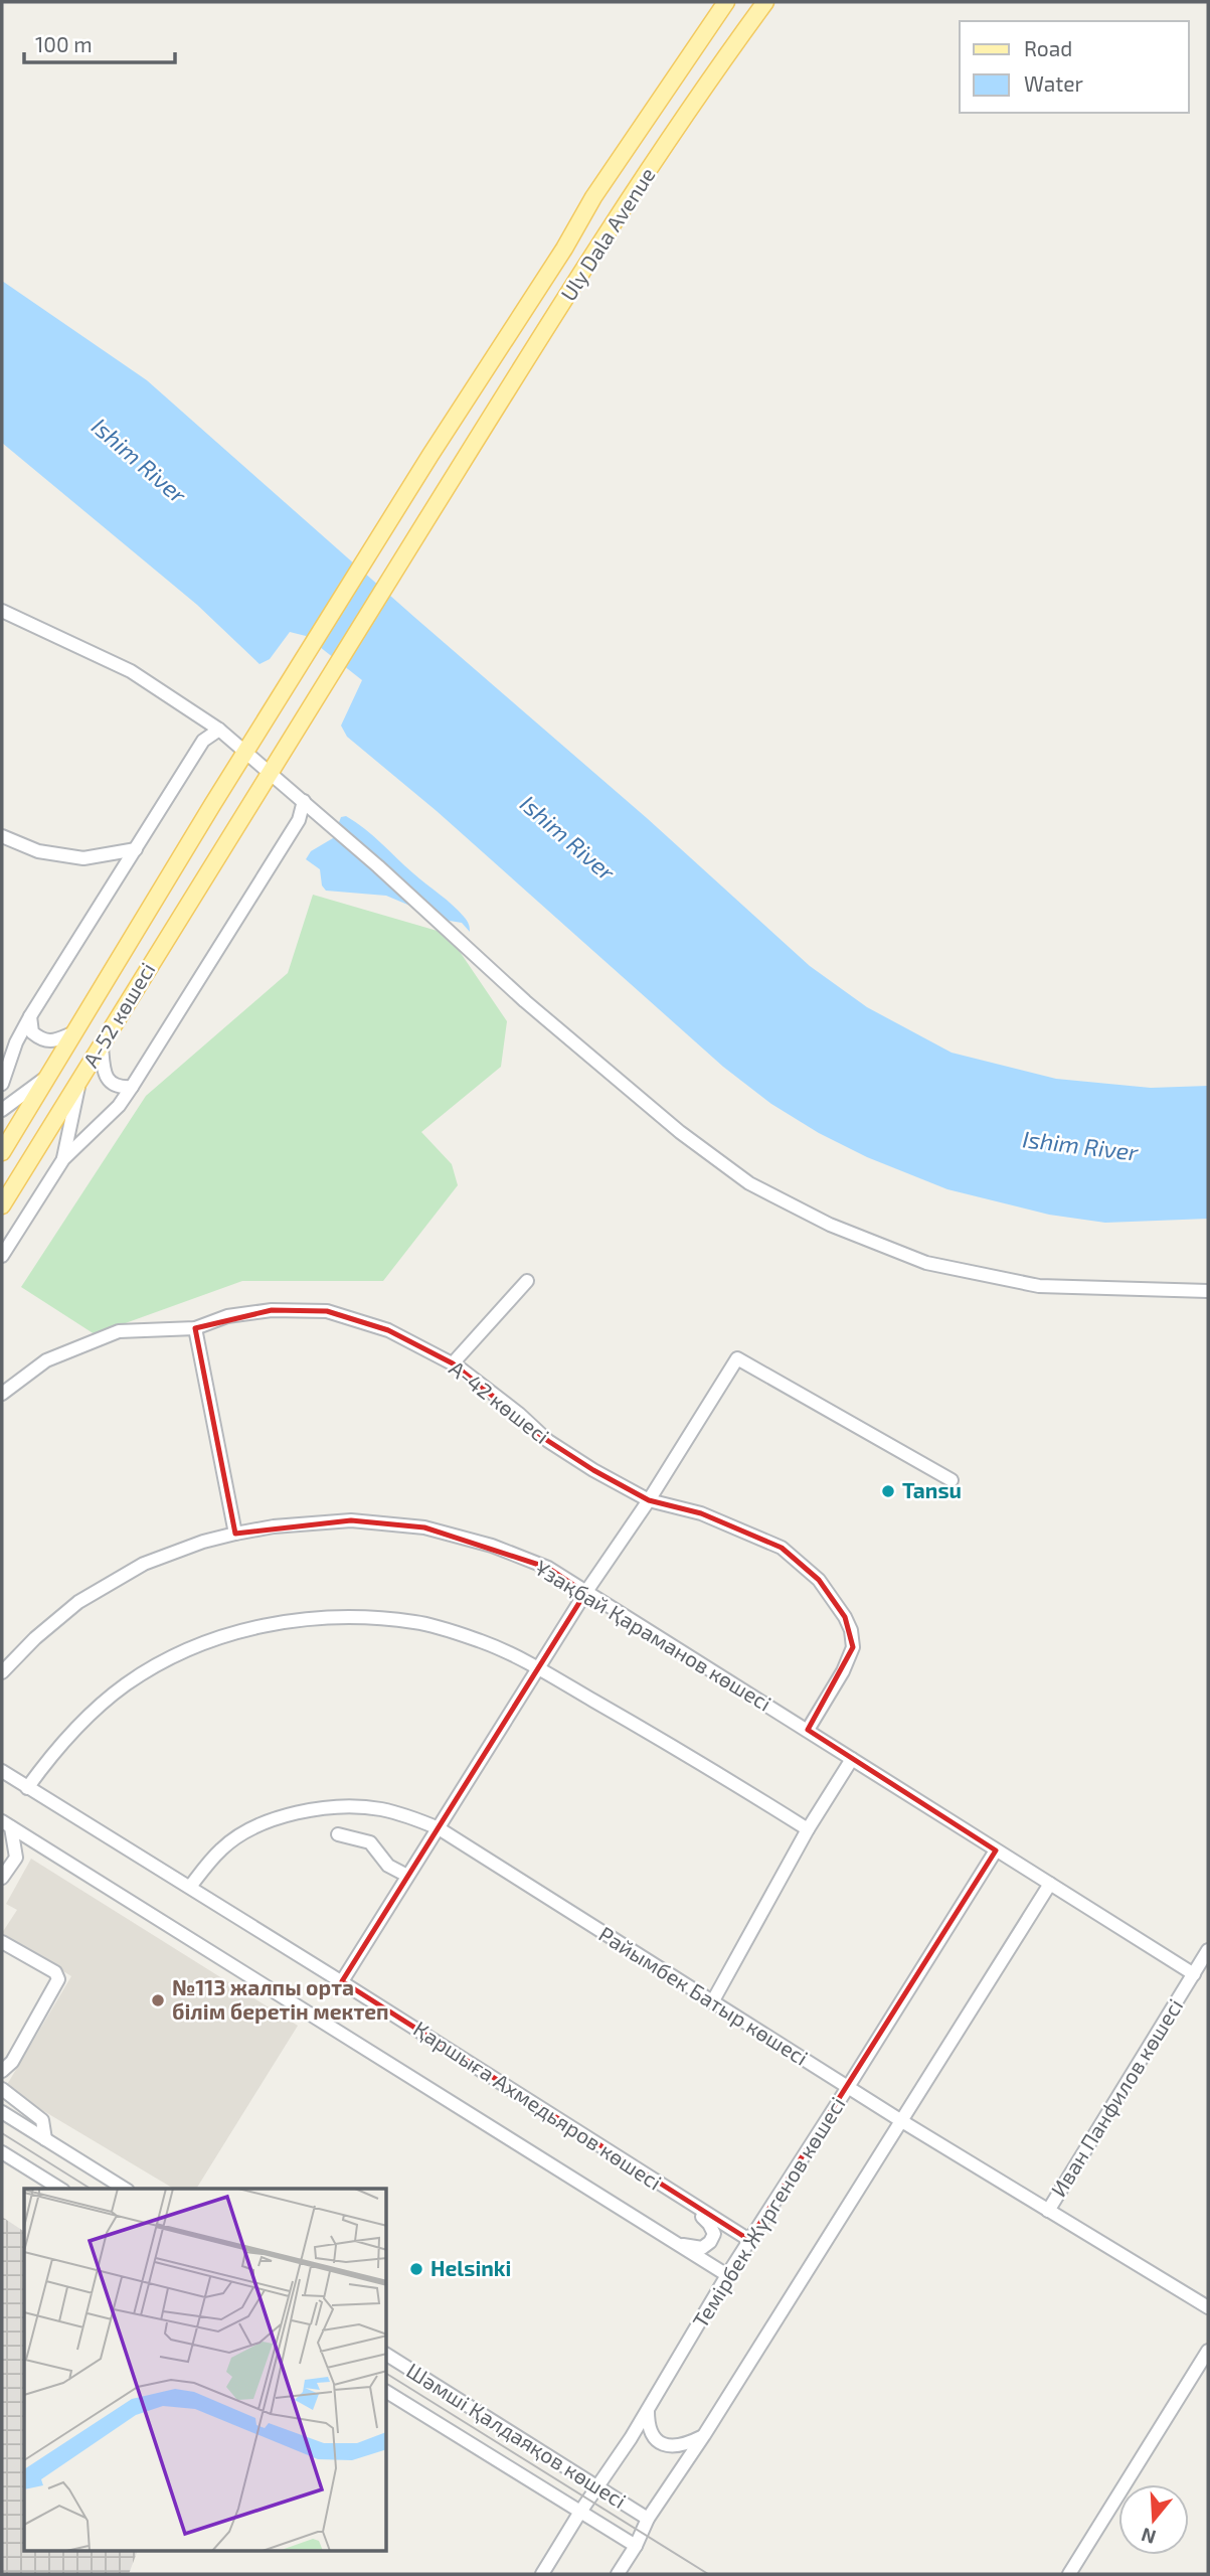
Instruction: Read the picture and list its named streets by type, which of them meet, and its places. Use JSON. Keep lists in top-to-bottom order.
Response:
{
  "streets": {
    "main road": ["Uly Dala Avenue", "А-52 көшесі"],
    "street": [
      "А-42 көшесі",
      "Ұзақбай Қараманов көшесі",
      "Райымбек Батыр көшесі",
      "Иван Панфилов көшесі",
      "Қаршыға Ахмедьяров көшесі",
      "Темірбек Жүргенов көшесі",
      "Шәмші Қалдаяқов көшесі"
    ]
  },
  "crossings": [
    ["Uly Dala Avenue", "А-52 көшесі"],
    ["А-42 көшесі", "Ұзақбай Қараманов көшесі"],
    ["Ұзақбай Қараманов көшесі", "Иван Панфилов көшесі"],
    ["Ұзақбай Қараманов көшесі", "Темірбек Жүргенов көшесі"],
    ["Райымбек Батыр көшесі", "Иван Панфилов көшесі"],
    ["Райымбек Батыр көшесі", "Қаршыға Ахмедьяров көшесі"],
    ["Райымбек Батыр көшесі", "Темірбек Жүргенов көшесі"],
    ["Қаршыға Ахмедьяров көшесі", "Темірбек Жүргенов көшесі"],
    ["Темірбек Жүргенов көшесі", "Шәмші Қалдаяқов көшесі"]
  ],
  "water": ["Ishim River"],
  "places": ["Tansu", "№113 жалпы орта білім беретін мектеп", "Helsinki"],
  "legend": ["Road", "Water"],
  "scale_bar": "100 m",
  "north": "bottom"
}
